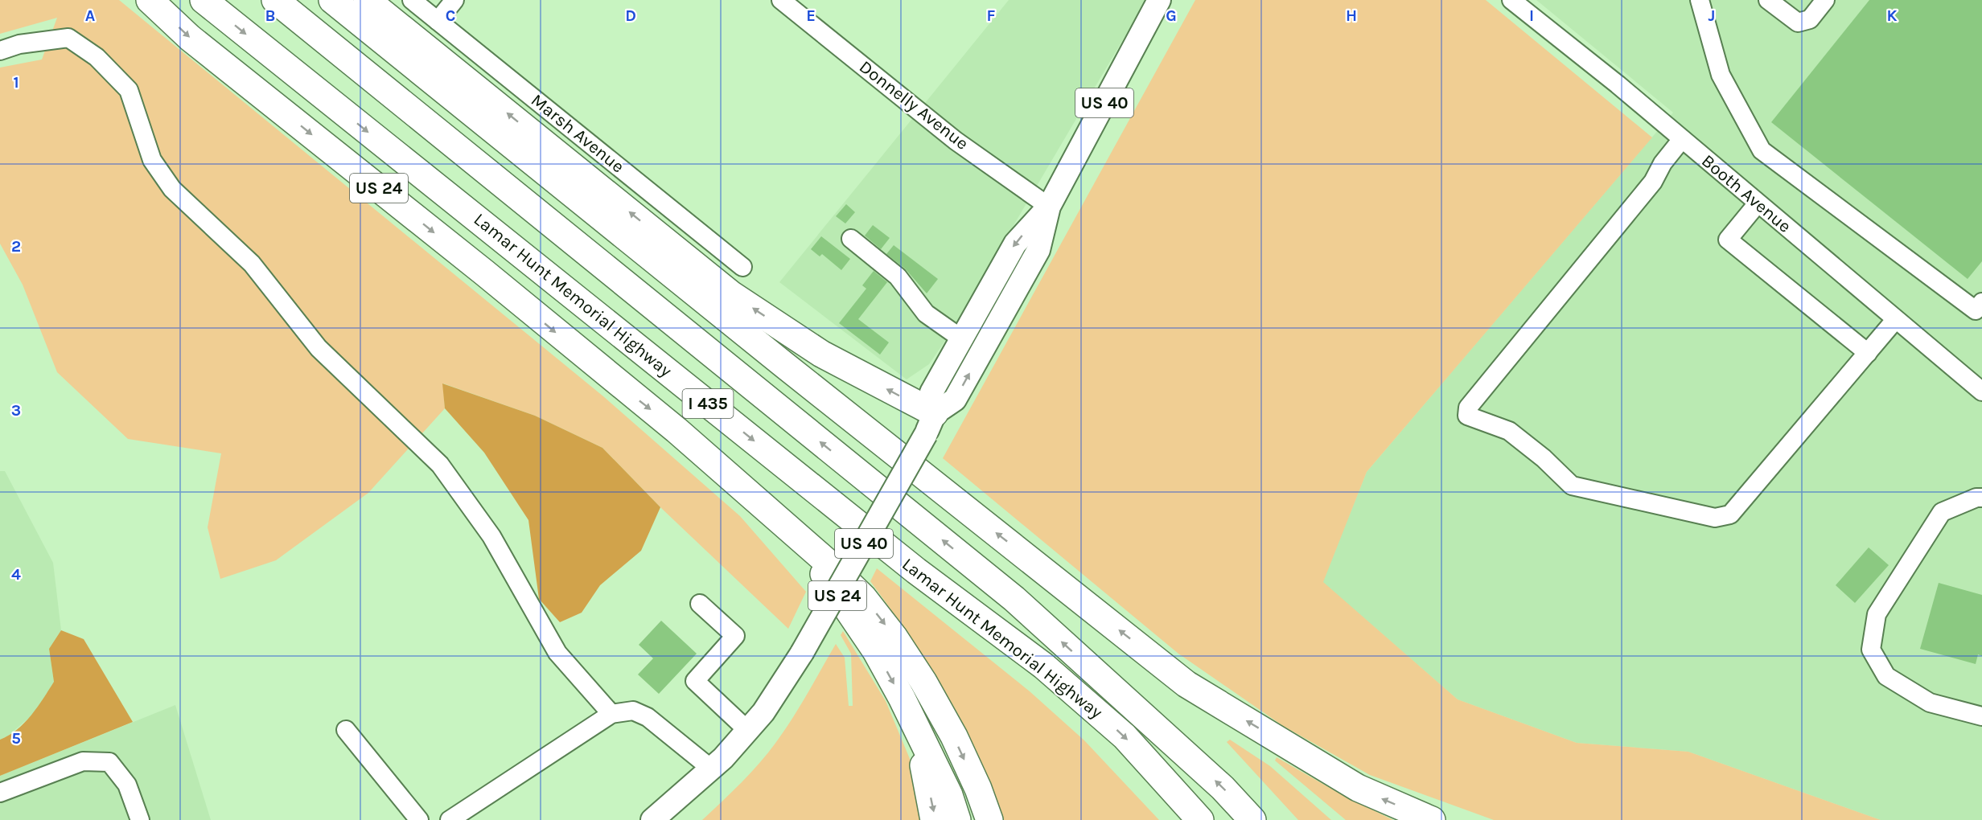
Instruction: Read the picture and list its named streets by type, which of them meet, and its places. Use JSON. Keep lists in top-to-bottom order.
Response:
{
  "streets": {
    "highway": ["US 24", "Lamar Hunt Memorial Highway", "I 435"],
    "main road": ["US 40"],
    "street": ["Donnelly Avenue", "Marsh Avenue", "Booth Avenue"]
  },
  "crossings": [
    ["US 40", "Donnelly Avenue"]
  ],
  "grid": {
    "columns": [
      "A",
      "B",
      "C",
      "D",
      "E",
      "F",
      "G",
      "H",
      "I",
      "J",
      "K"
    ],
    "rows": [
      "1",
      "2",
      "3",
      "4",
      "5"
    ]
  }
}
